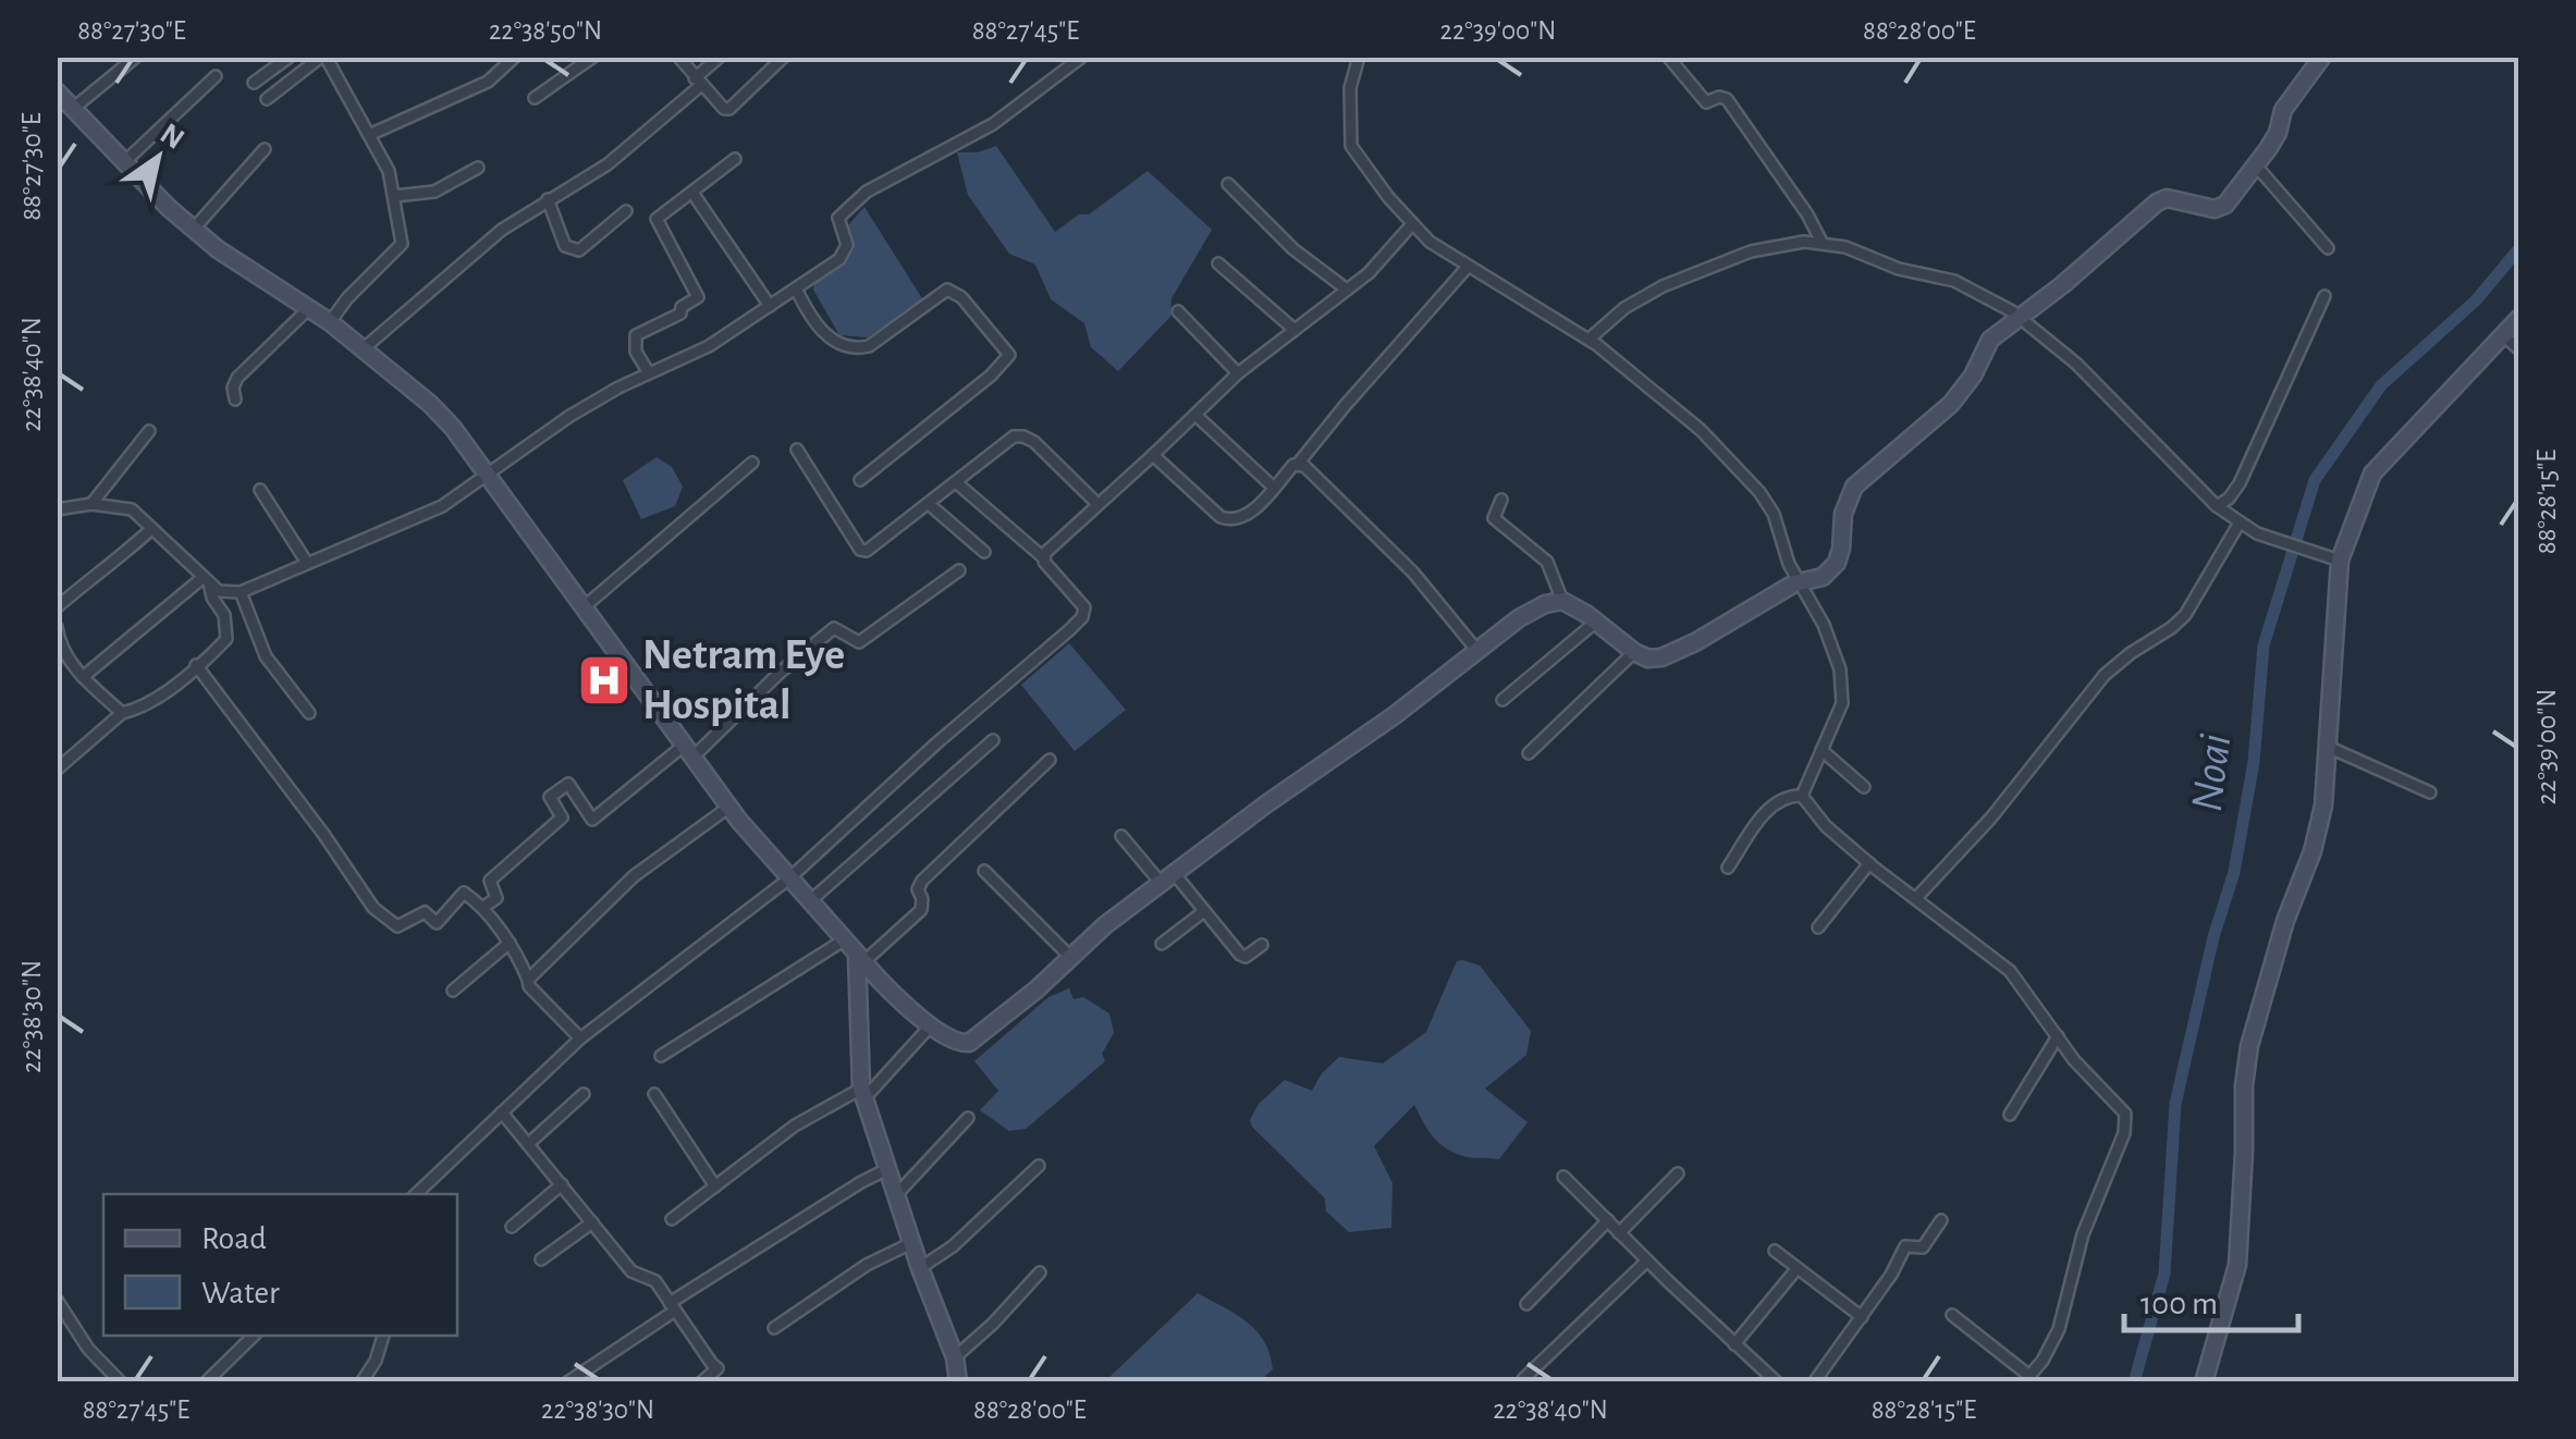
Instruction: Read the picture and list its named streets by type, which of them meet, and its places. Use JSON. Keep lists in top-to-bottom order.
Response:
{
  "water": ["Noai"],
  "places": {
    "hospital": ["Netram Eye Hospital"]
  },
  "legend": ["Road", "Water"],
  "scale_bar": "100 m",
  "north": "top right",
  "coordinates": [
    "88°27'30\"E",
    "22°38'50\"N",
    "88°27'45\"E",
    "22°39'00\"N",
    "88°28'00\"E",
    "22°38'40\"N",
    "88°28'15\"E",
    "22°38'30\"N"
  ]
}
